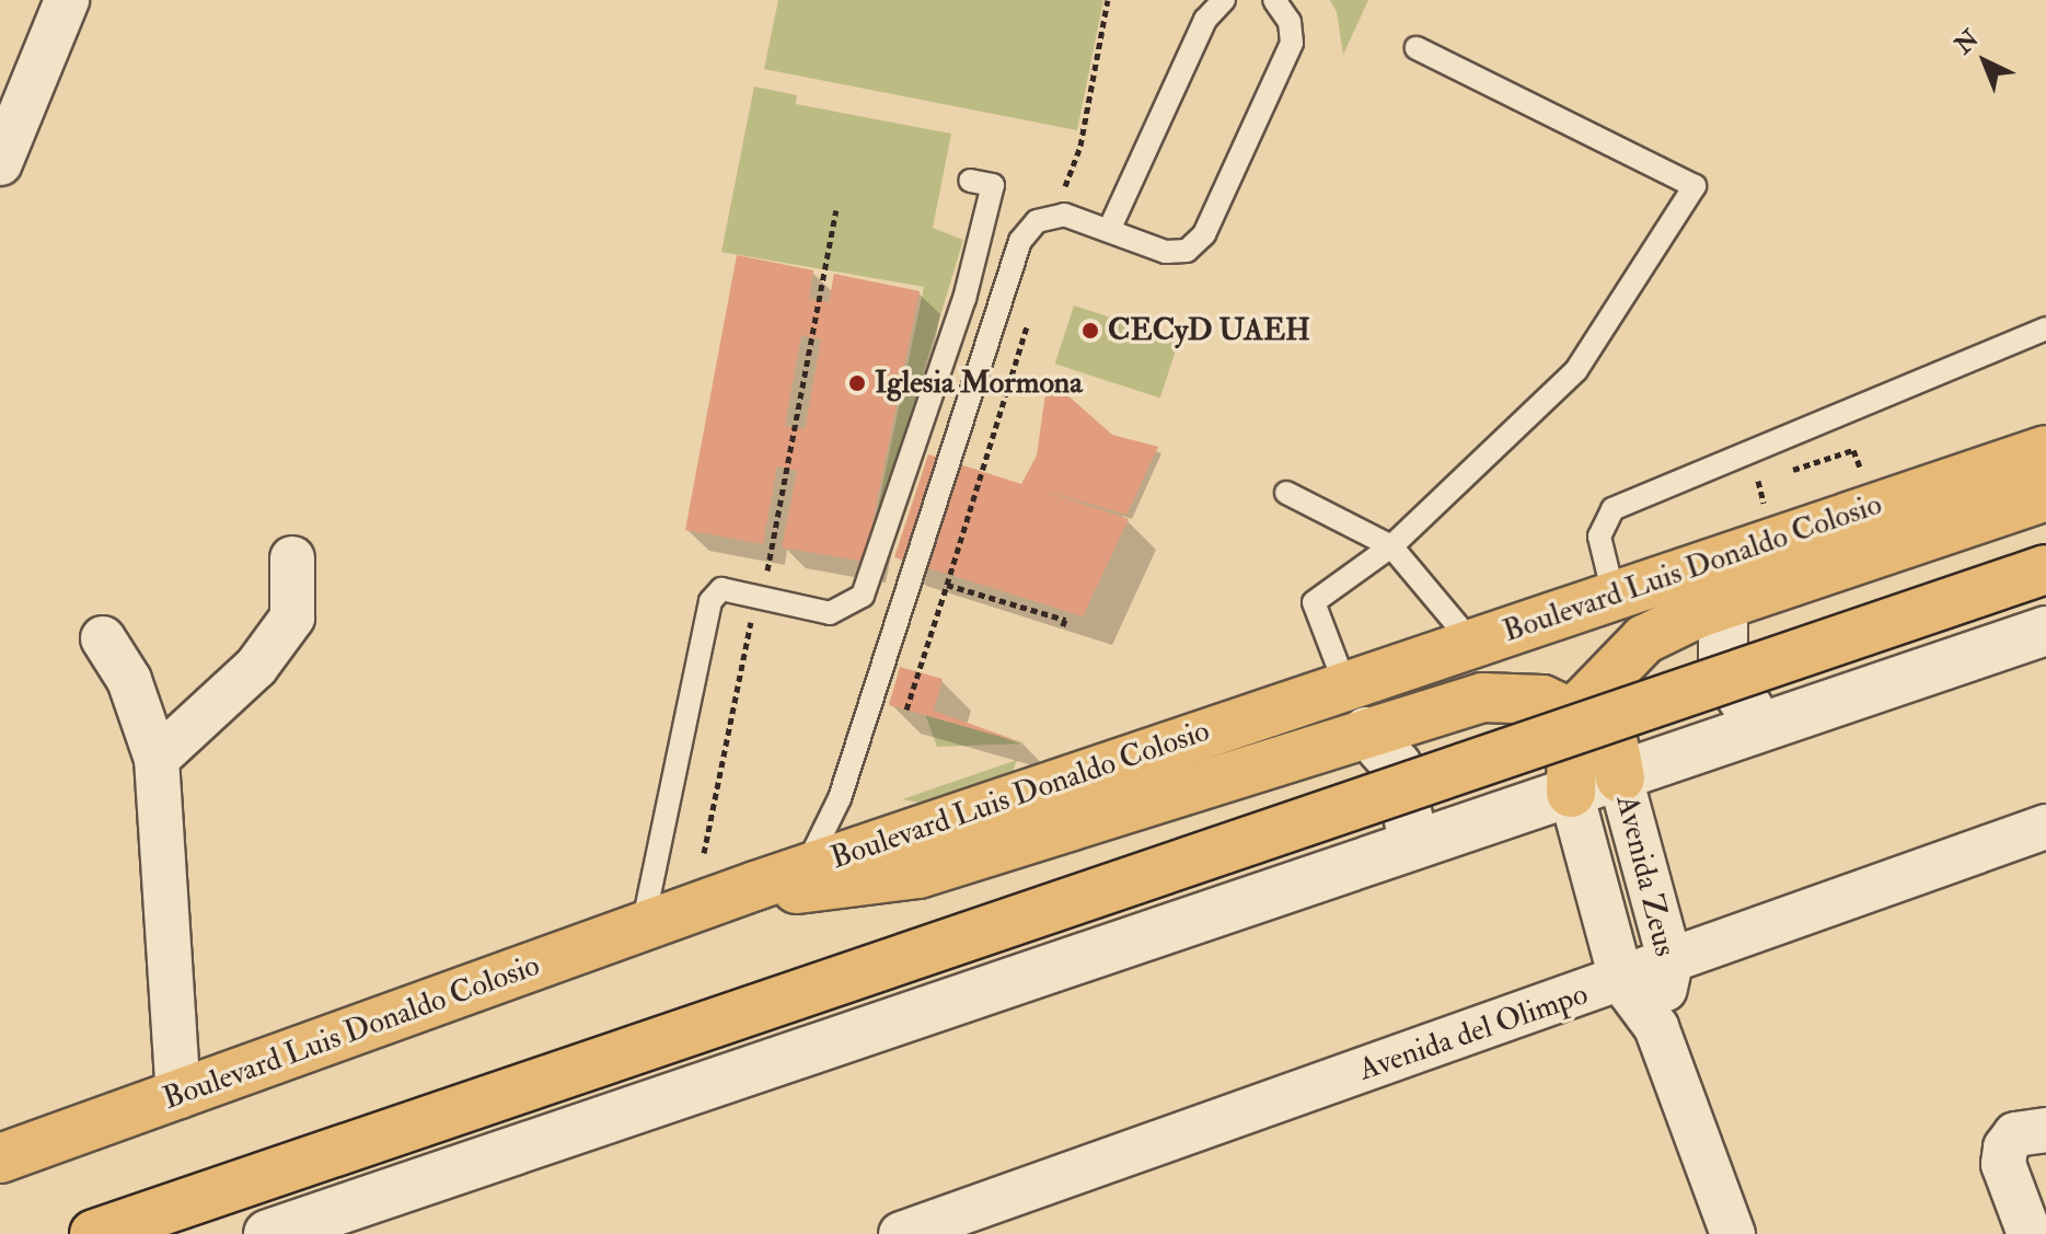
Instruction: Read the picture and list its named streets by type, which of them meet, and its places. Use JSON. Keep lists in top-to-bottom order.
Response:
{
  "streets": {
    "main road": ["Boulevard Luis Donaldo Colosio"],
    "street": ["Avenida Zeus", "Avenida del Olimpo"]
  },
  "crossings": [
    ["Avenida Zeus", "Avenida del Olimpo"]
  ],
  "places": ["CECyD UAEH", "Iglesia Mormona"],
  "north": "top left"
}
